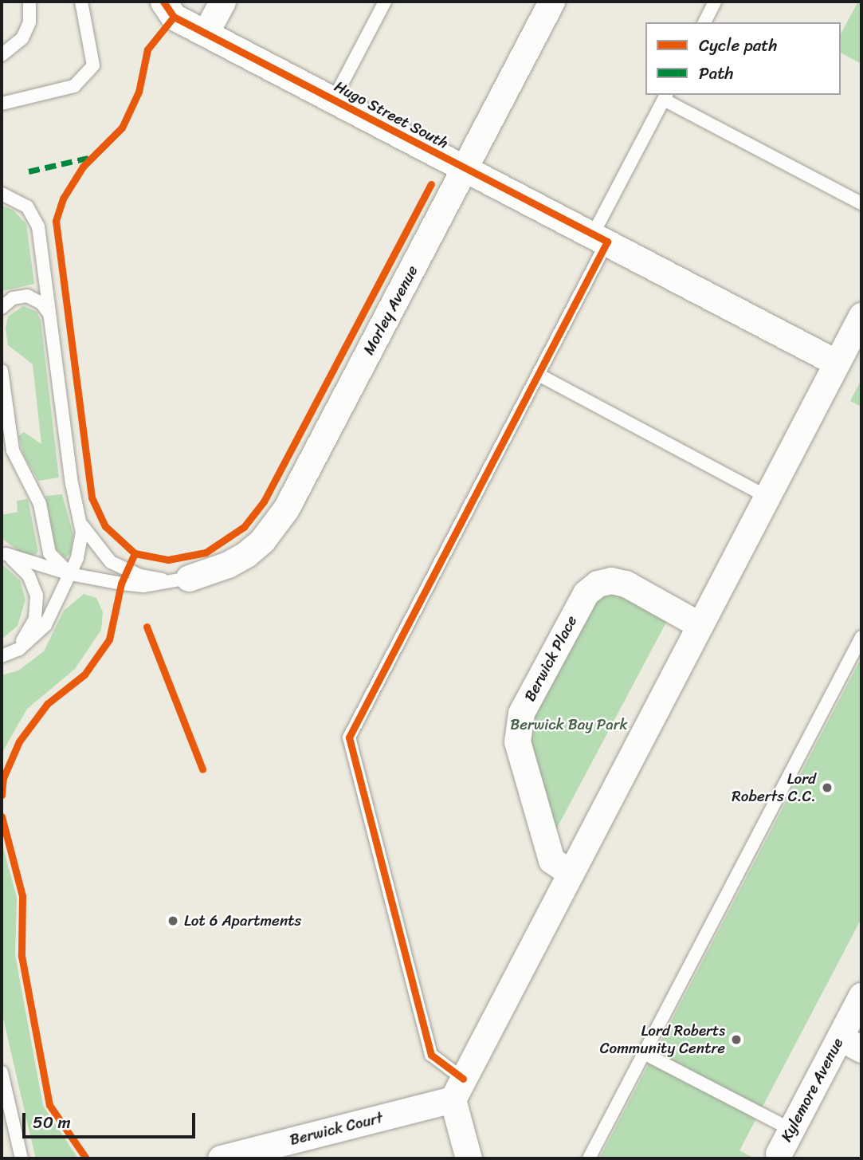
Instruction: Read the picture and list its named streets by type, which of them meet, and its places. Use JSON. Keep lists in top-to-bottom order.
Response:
{
  "streets": {
    "street": [
      "Hugo Street South",
      "Morley Avenue",
      "Berwick Place",
      "Kylemore Avenue",
      "Berwick Court"
    ]
  },
  "crossings": [
    ["Hugo Street South", "Morley Avenue"]
  ],
  "parks": ["Berwick Bay Park"],
  "places": ["Lord Roberts C.C.", "Lot 6 Apartments", "Lord Roberts Community Centre"],
  "legend": ["Cycle path", "Path"],
  "scale_bar": "50 m"
}
